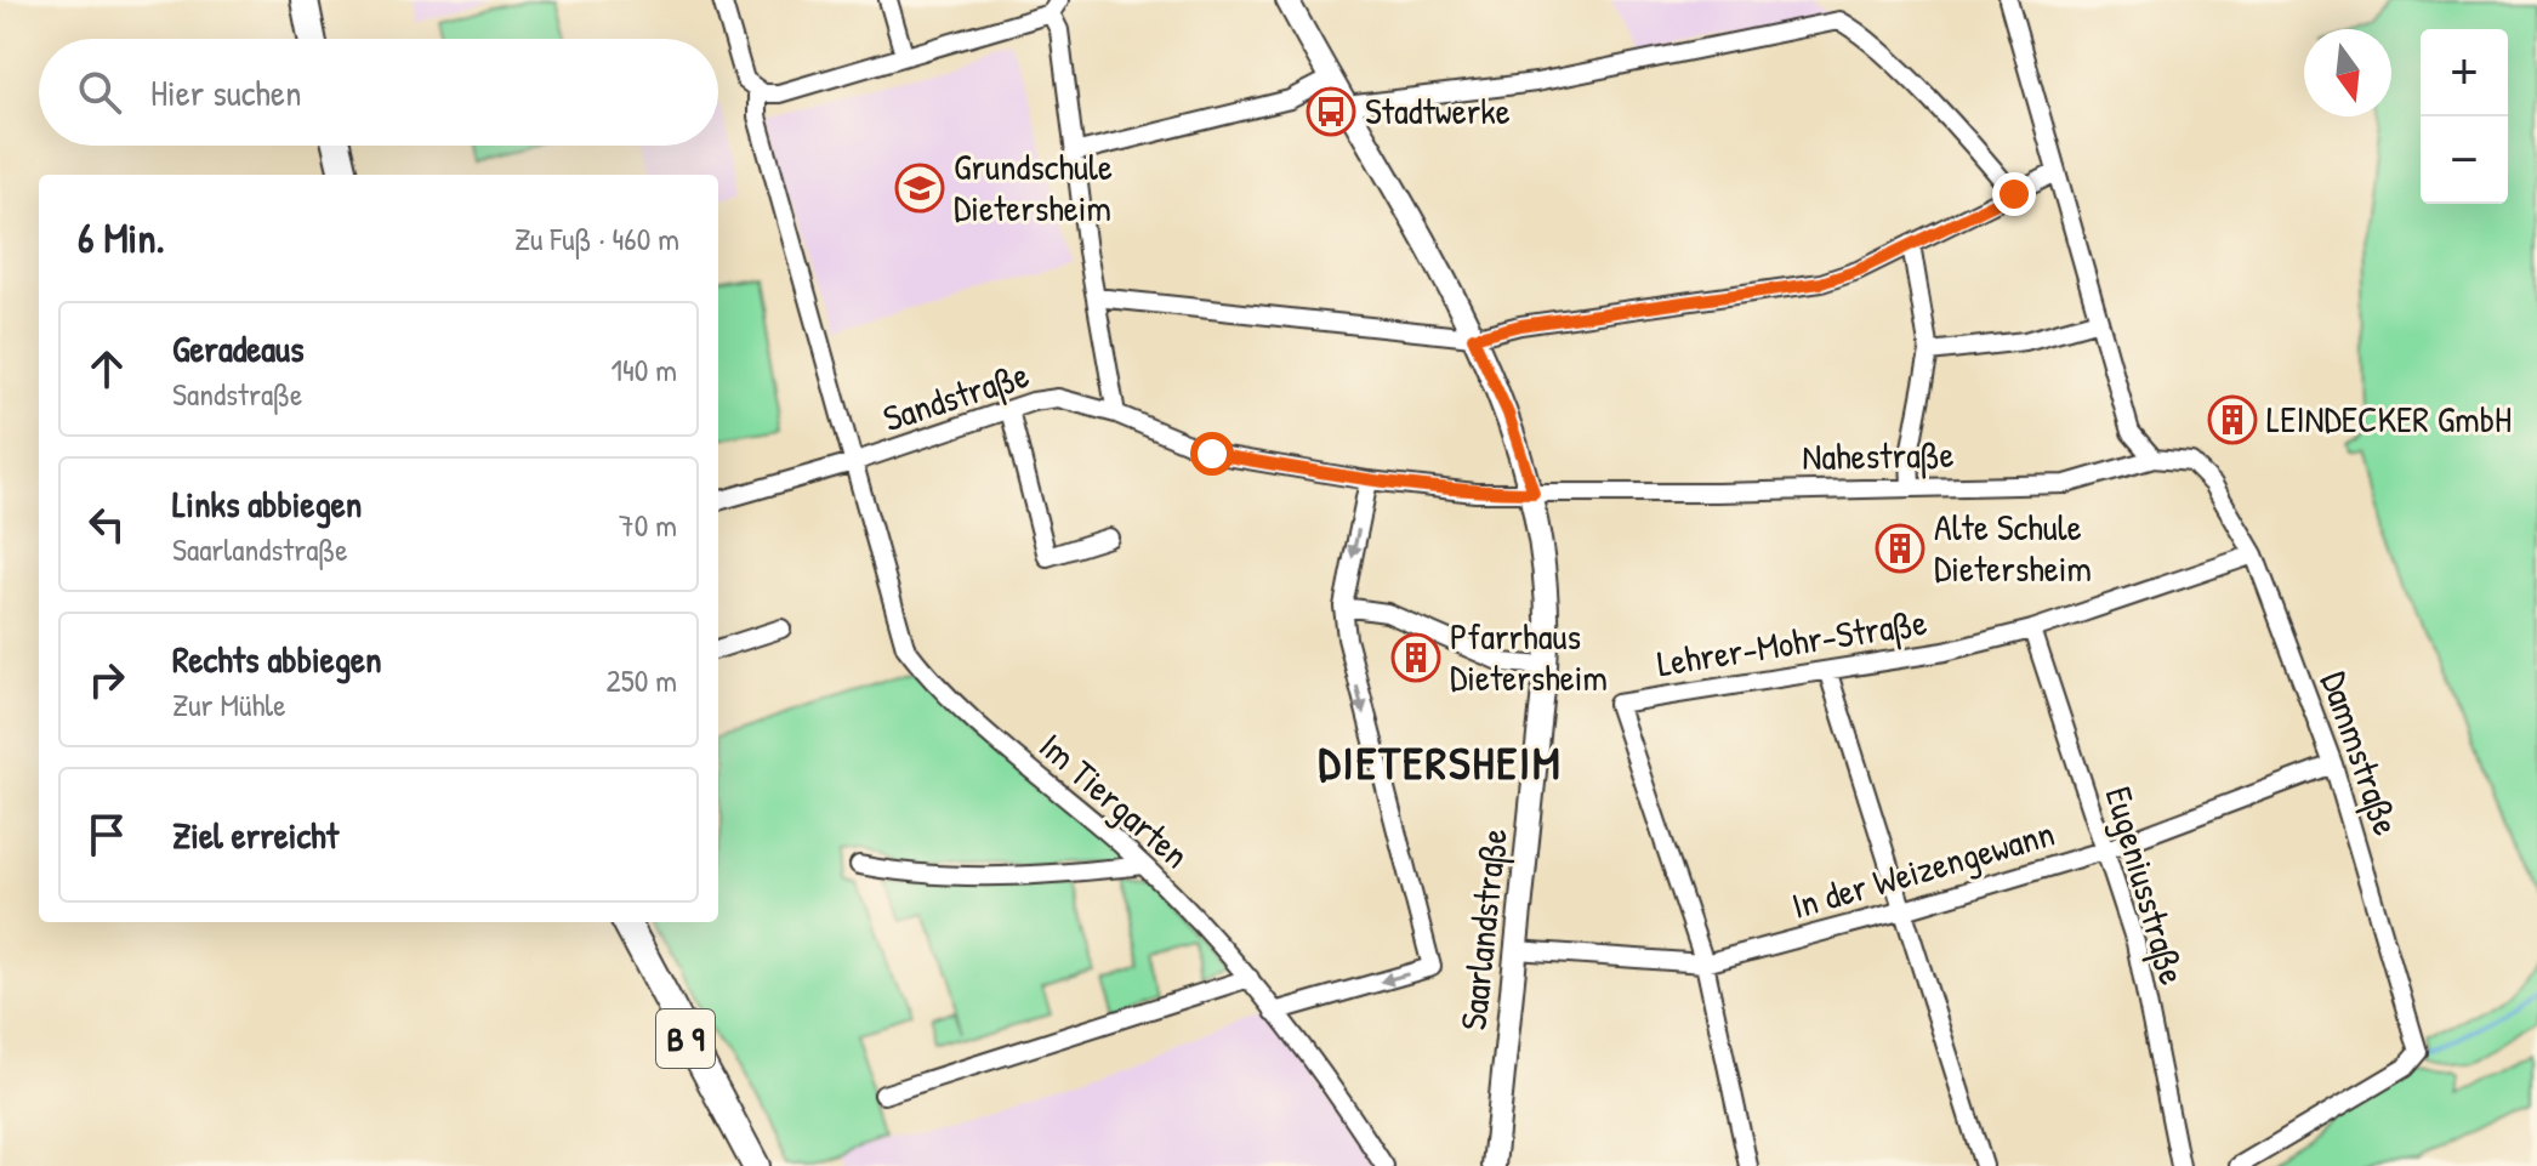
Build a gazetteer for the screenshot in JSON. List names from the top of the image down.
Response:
{
  "streets": {
    "highway": ["B 9"],
    "main road": ["Saarlandstraße"],
    "street": [
      "Sandstraße",
      "Nahestraße",
      "Lehrer-Mohr-Straße",
      "Dammstraße",
      "Im Tiergarten",
      "In der Weizengewann",
      "Eugeniusstraße"
    ]
  },
  "crossings": [
    ["Sandstraße", "Nahestraße"],
    ["Sandstraße", "Im Tiergarten"],
    ["Sandstraße", "Saarlandstraße"],
    ["Nahestraße", "Dammstraße"],
    ["Nahestraße", "Saarlandstraße"],
    ["Lehrer-Mohr-Straße", "Dammstraße"],
    ["Lehrer-Mohr-Straße", "In der Weizengewann"],
    ["Lehrer-Mohr-Straße", "Eugeniusstraße"],
    ["Dammstraße", "In der Weizengewann"],
    ["In der Weizengewann", "Eugeniusstraße"],
    ["In der Weizengewann", "Saarlandstraße"]
  ],
  "districts": ["DIETERSHEIM"],
  "places": {
    "bus stop": ["Stadtwerke"],
    "school or university": ["Grundschule Dietersheim"],
    "building": ["LEINDECKER GmbH", "Alte Schule Dietersheim", "Pfarrhaus Dietersheim"]
  },
  "north": "bottom",
  "page": {
    "map_buttons": ["+", "−"],
    "search": "Hier suchen",
    "heading": ["6 Min.", "Zu Fuß · 460 m"],
    "list": [
      ["Geradeaus", "Sandstraße", "140 m"],
      ["Links abbiegen", "Saarlandstraße", "70 m"],
      ["Rechts abbiegen", "Zur Mühle", "250 m"],
      "Ziel erreicht"
    ]
  }
}
